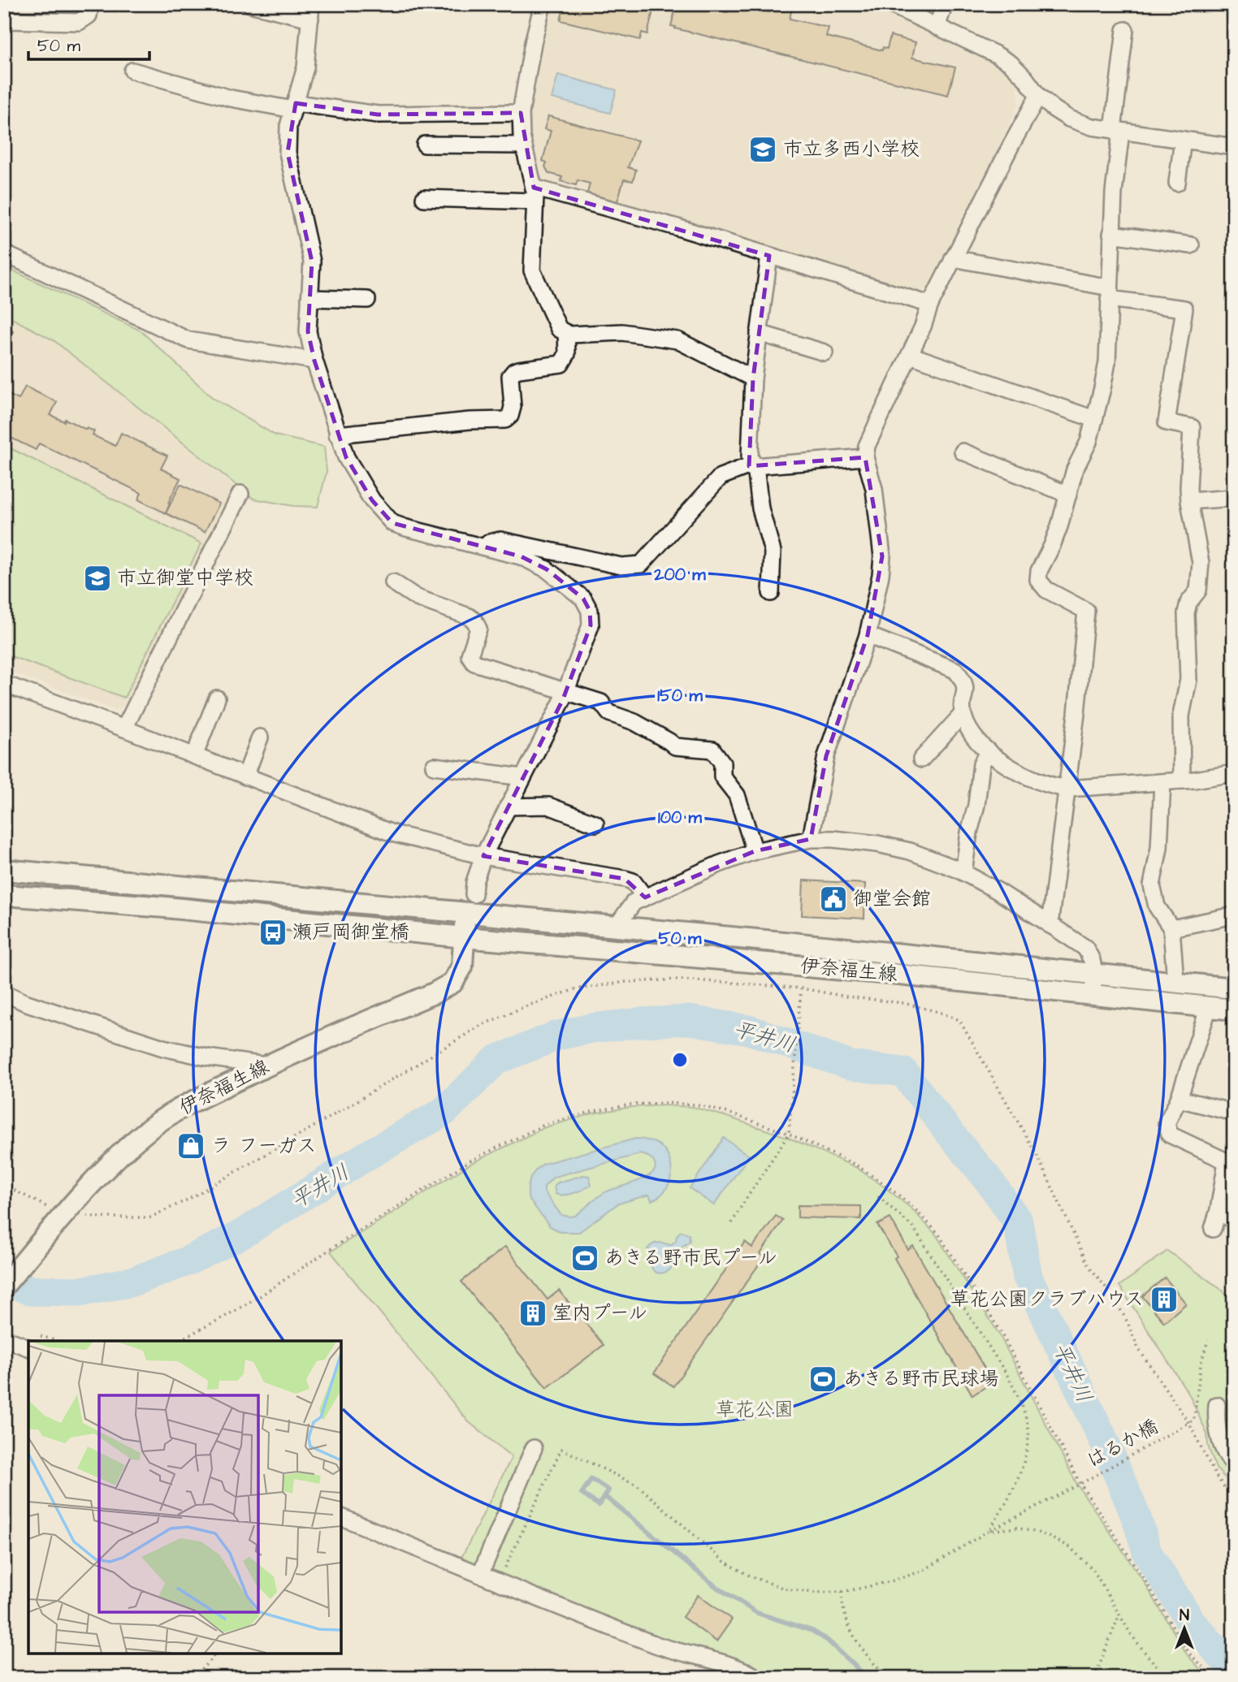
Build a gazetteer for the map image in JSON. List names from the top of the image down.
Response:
{
  "streets": {
    "main road": ["伊奈福生線"],
    "path": ["はるか橋"]
  },
  "water": ["平井川"],
  "parks": ["草花公園"],
  "places": {
    "school or university": ["市立多西小学校", "市立御堂中学校"],
    "public building": ["御堂会館"],
    "bus stop": ["瀬戸岡御堂橋"],
    "shop": ["ラ フーガス"],
    "sports": ["あきる野市民プール", "あきる野市民球場"],
    "building": ["草花公園クラブハウス", "室内プール"]
  },
  "scale_bar": "50 m",
  "north": "top",
  "rings": [
    "200 m",
    "150 m",
    "100 m",
    "50 m"
  ]
}
